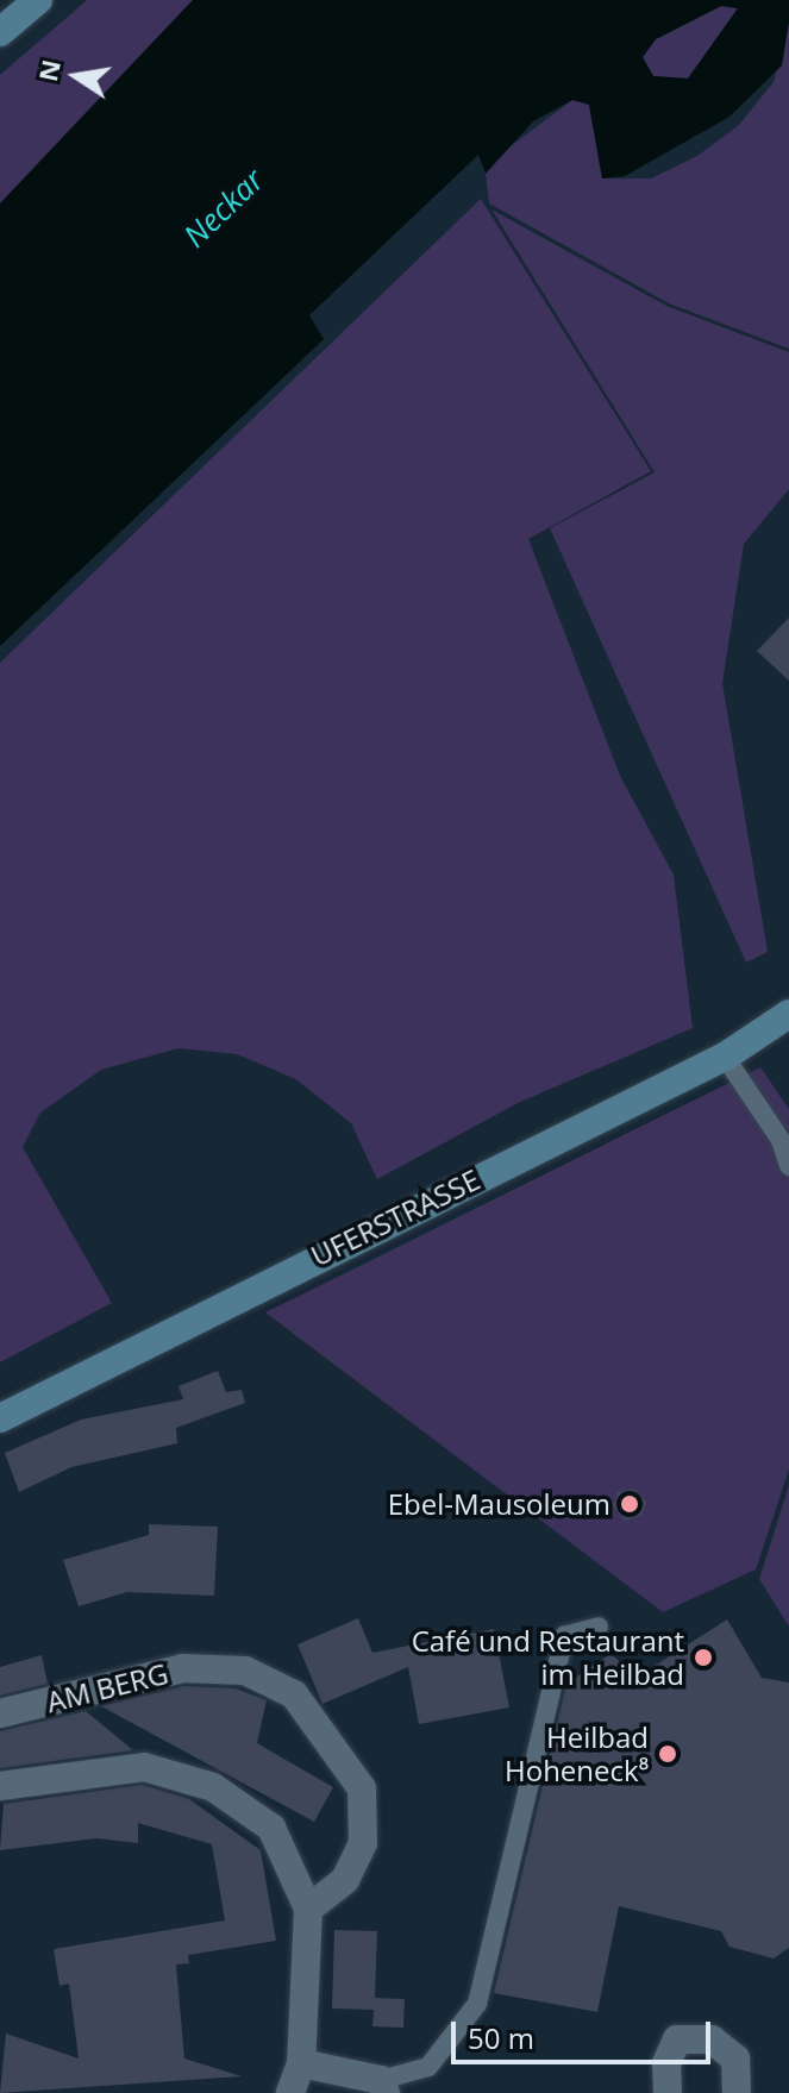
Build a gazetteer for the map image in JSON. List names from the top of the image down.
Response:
{
  "streets": {
    "street": ["UFERSTRASSE", "AM BERG"]
  },
  "water": ["Neckar"],
  "places": ["Ebel-Mausoleum", "Café und Restaurant im Heilbad", "Heilbad Hoheneck⁸"],
  "scale_bar": "50 m",
  "north": "left"
}
